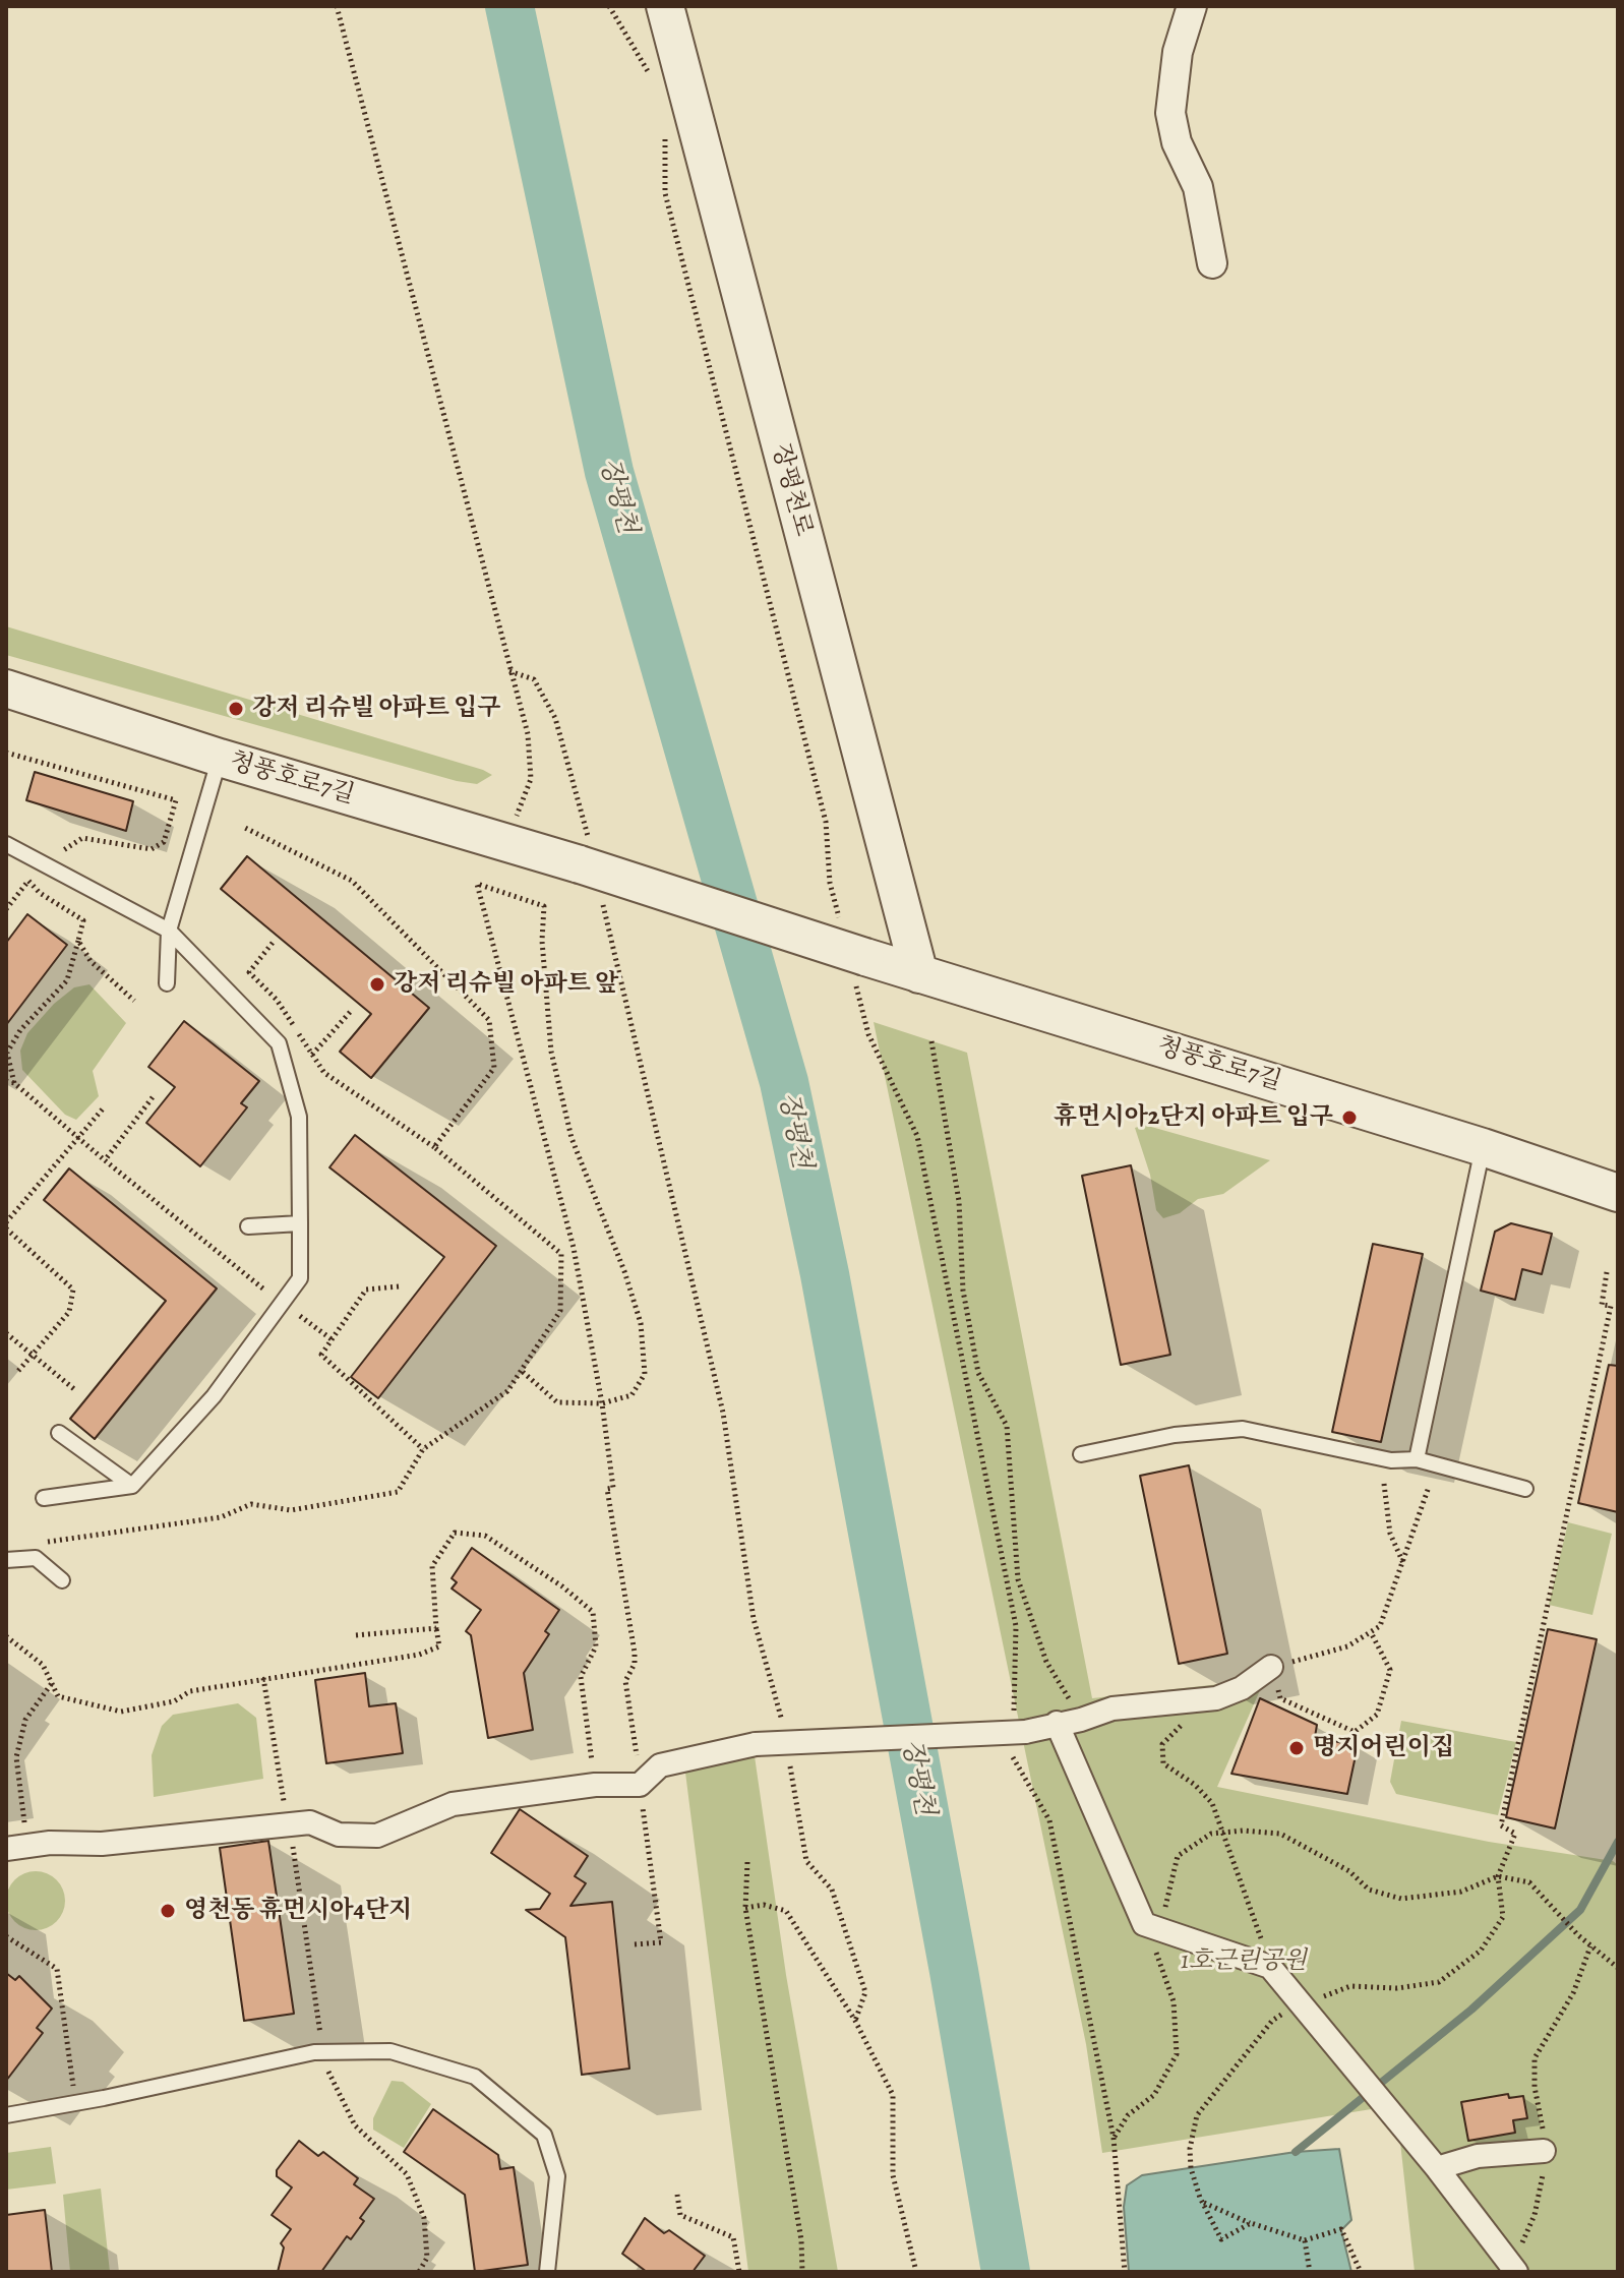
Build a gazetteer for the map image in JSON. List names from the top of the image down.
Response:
{
  "streets": {
    "street": ["장평천로", "청풍호로7길"]
  },
  "crossings": [
    ["장평천로", "청풍호로7길"]
  ],
  "water": ["장평천"],
  "parks": ["1호근린공원"],
  "places": [
    "강저 리슈빌 아파트 입구",
    "강저 리슈빌 아파트 앞",
    "휴먼시아2단지 아파트 입구",
    "명지어린이집",
    "영천동 휴먼시아4단지"
  ]
}
